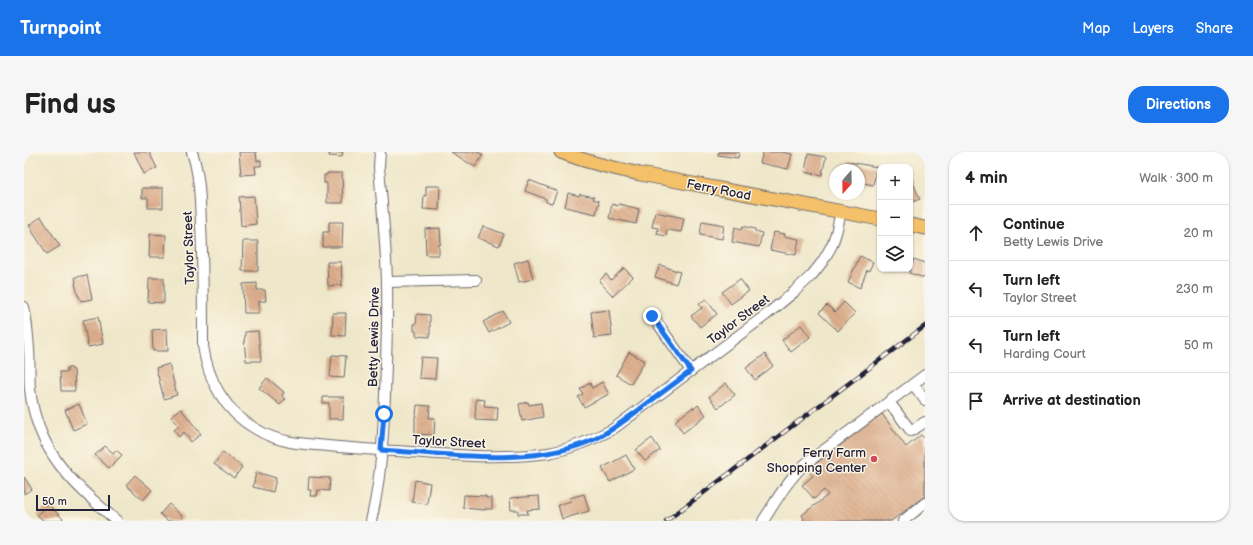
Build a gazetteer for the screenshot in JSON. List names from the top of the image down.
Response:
{
  "streets": {
    "main road": ["Ferry Road"],
    "street": ["Taylor Street", "Betty Lewis Drive"]
  },
  "crossings": [
    ["Ferry Road", "Taylor Street"],
    ["Taylor Street", "Betty Lewis Drive"]
  ],
  "places": ["Ferry Farm Shopping Center"],
  "scale_bar": "50 m",
  "north": "bottom",
  "page": {
    "header": "Turnpoint",
    "nav": ["Map", "Layers", "Share"],
    "buttons": "Directions",
    "title": "Find us",
    "heading": ["4 min", "Walk · 300 m"],
    "map_buttons": ["+", "−"],
    "list": [
      ["Continue", "Betty Lewis Drive", "20 m"],
      ["Turn left", "Taylor Street", "230 m"],
      ["Turn left", "Harding Court", "50 m"],
      "Arrive at destination"
    ],
    "scale": "50 m"
  }
}
